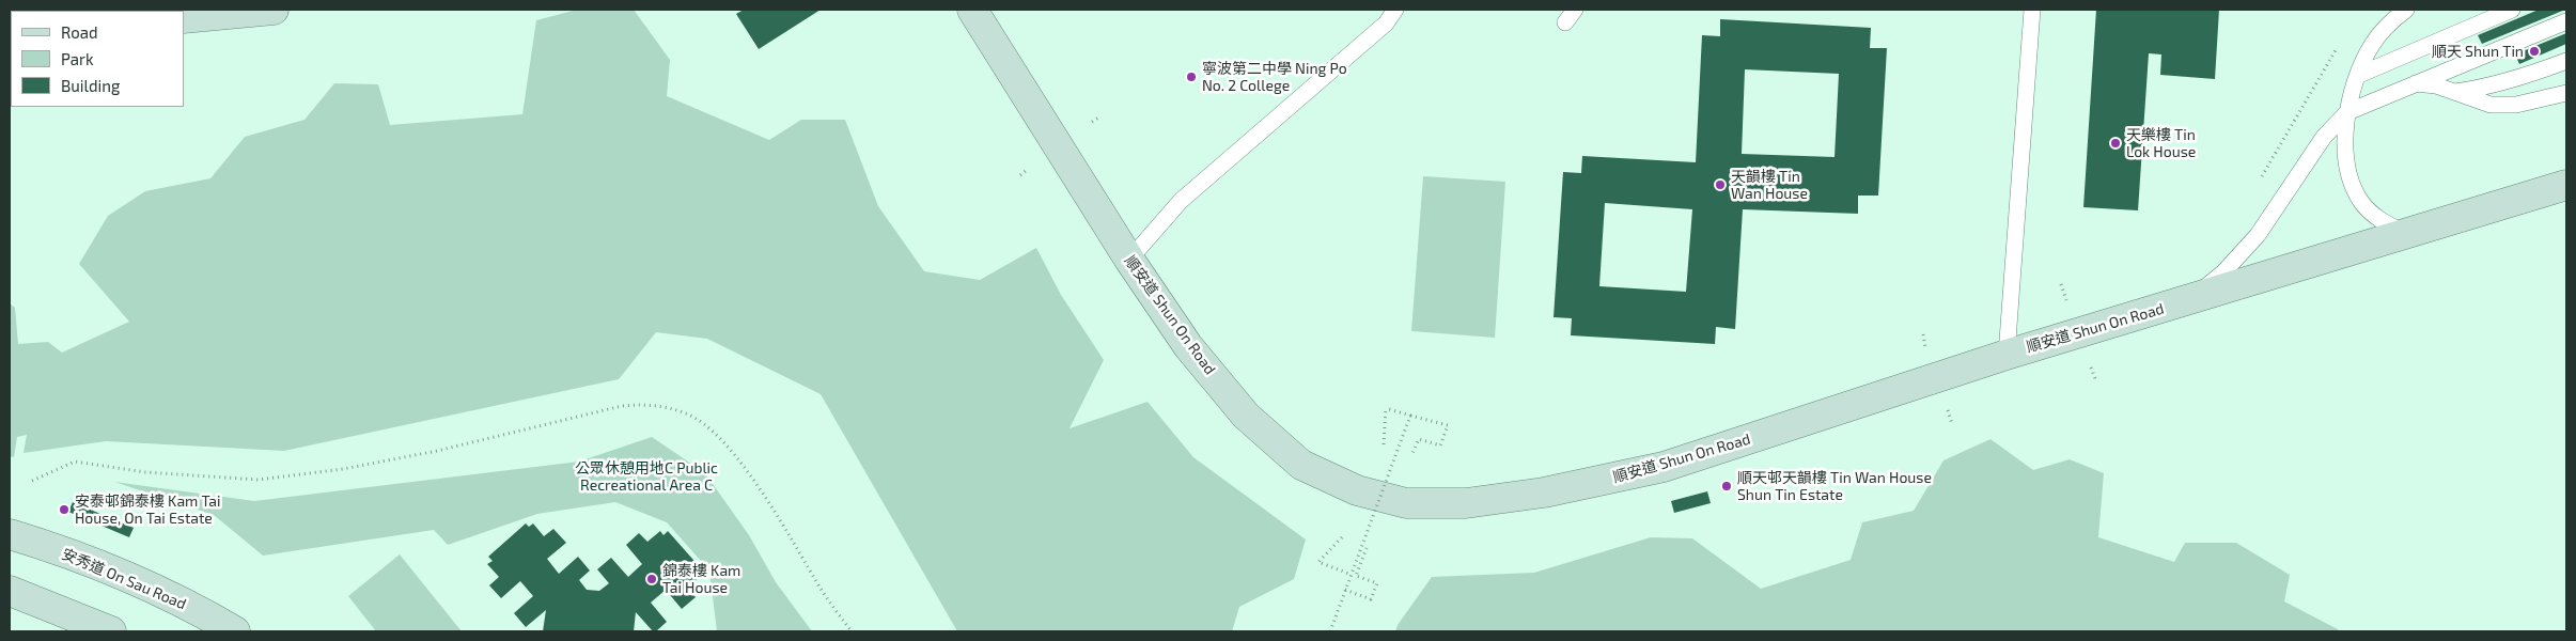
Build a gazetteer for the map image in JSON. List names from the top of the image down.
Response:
{
  "streets": {
    "street": ["順安道 Shun On Road", "安秀道 On Sau Road"]
  },
  "parks": ["公眾休憩用地C Public Recreational Area C"],
  "places": [
    "順天 Shun Tin",
    "寧波第二中學 Ning Po No. 2 College",
    "天樂樓 Tin Lok House",
    "天韻樓 Tin Wan House",
    "順天邨天韻樓 Tin Wan House Shun Tin Estate",
    "安泰邨錦泰樓 Kam Tai House, On Tai Estate",
    "錦泰樓 Kam Tai House"
  ],
  "legend": ["Road", "Park", "Building"]
}
